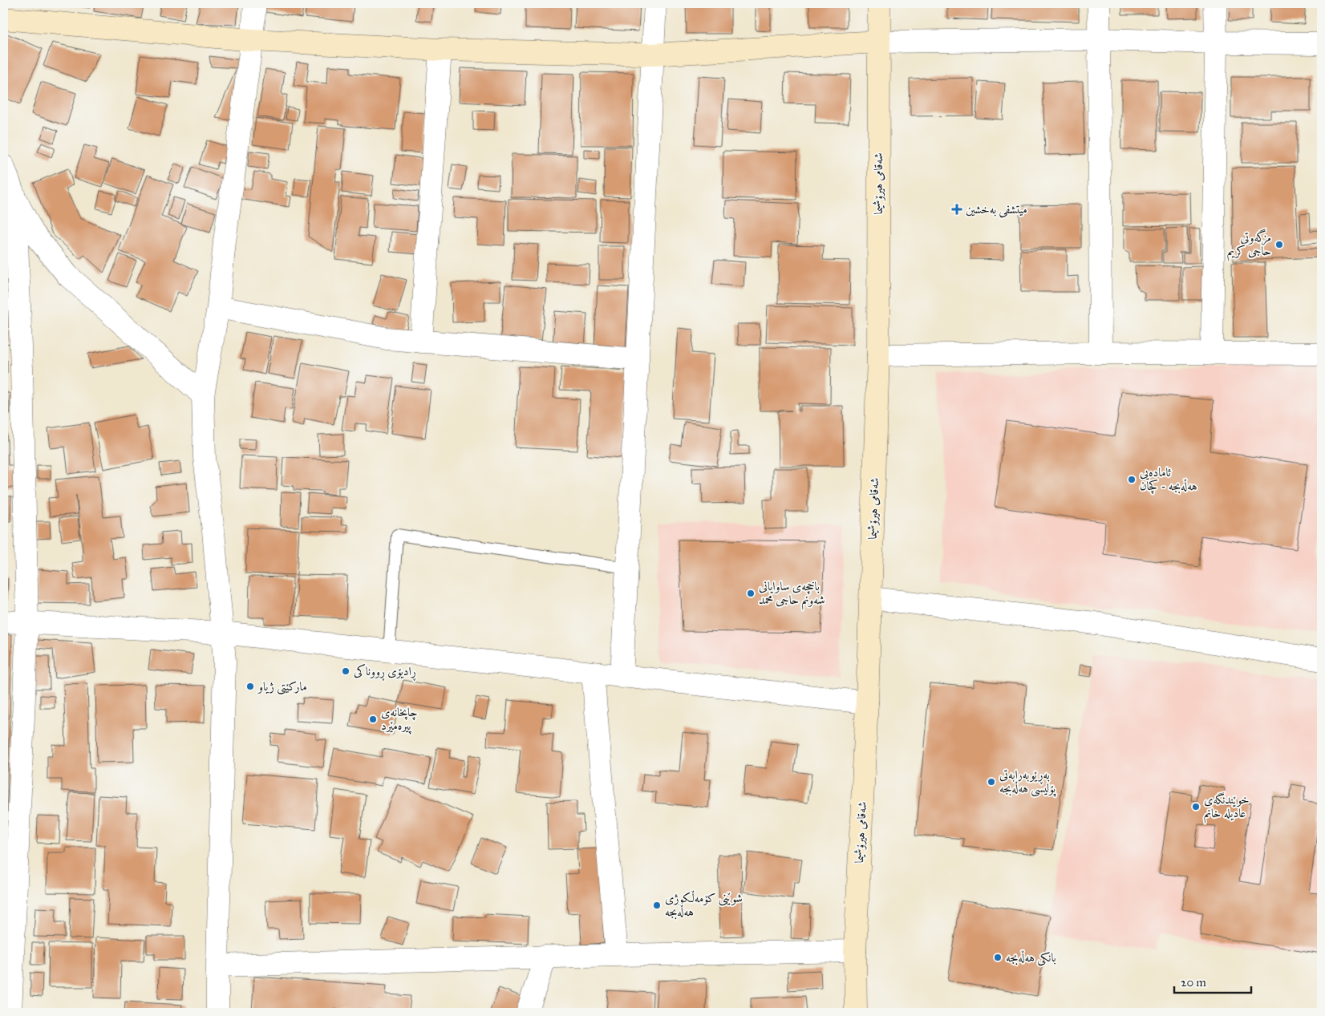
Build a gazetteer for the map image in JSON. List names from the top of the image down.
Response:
{
  "streets": {
    "main road": ["شەقامی هیرۆشیما"]
  },
  "places": {
    "health": ["میتشفی بەخشین"],
    "other": [
      "مزگە‌وتی حاجی كریم",
      "ئامادەیی هەڵەبجە - کچان",
      "باخچە‌ی ساوایانی شە‌ونم حاجی محمد",
      "ڕادیۆی ڕووناکی",
      "مارکێتی ژیاو",
      "چاپخانەی پیرەمێرد",
      "بەڕێوبەرایەتی پۆلیسی هەڵەبجە",
      "خوێندنگەی عادیلە خانم",
      "شوێنی کۆمەڵکوژی هەڵەبجە",
      "بانکی هەڵەبجە"
    ]
  },
  "scale_bar": "20 m"
}
